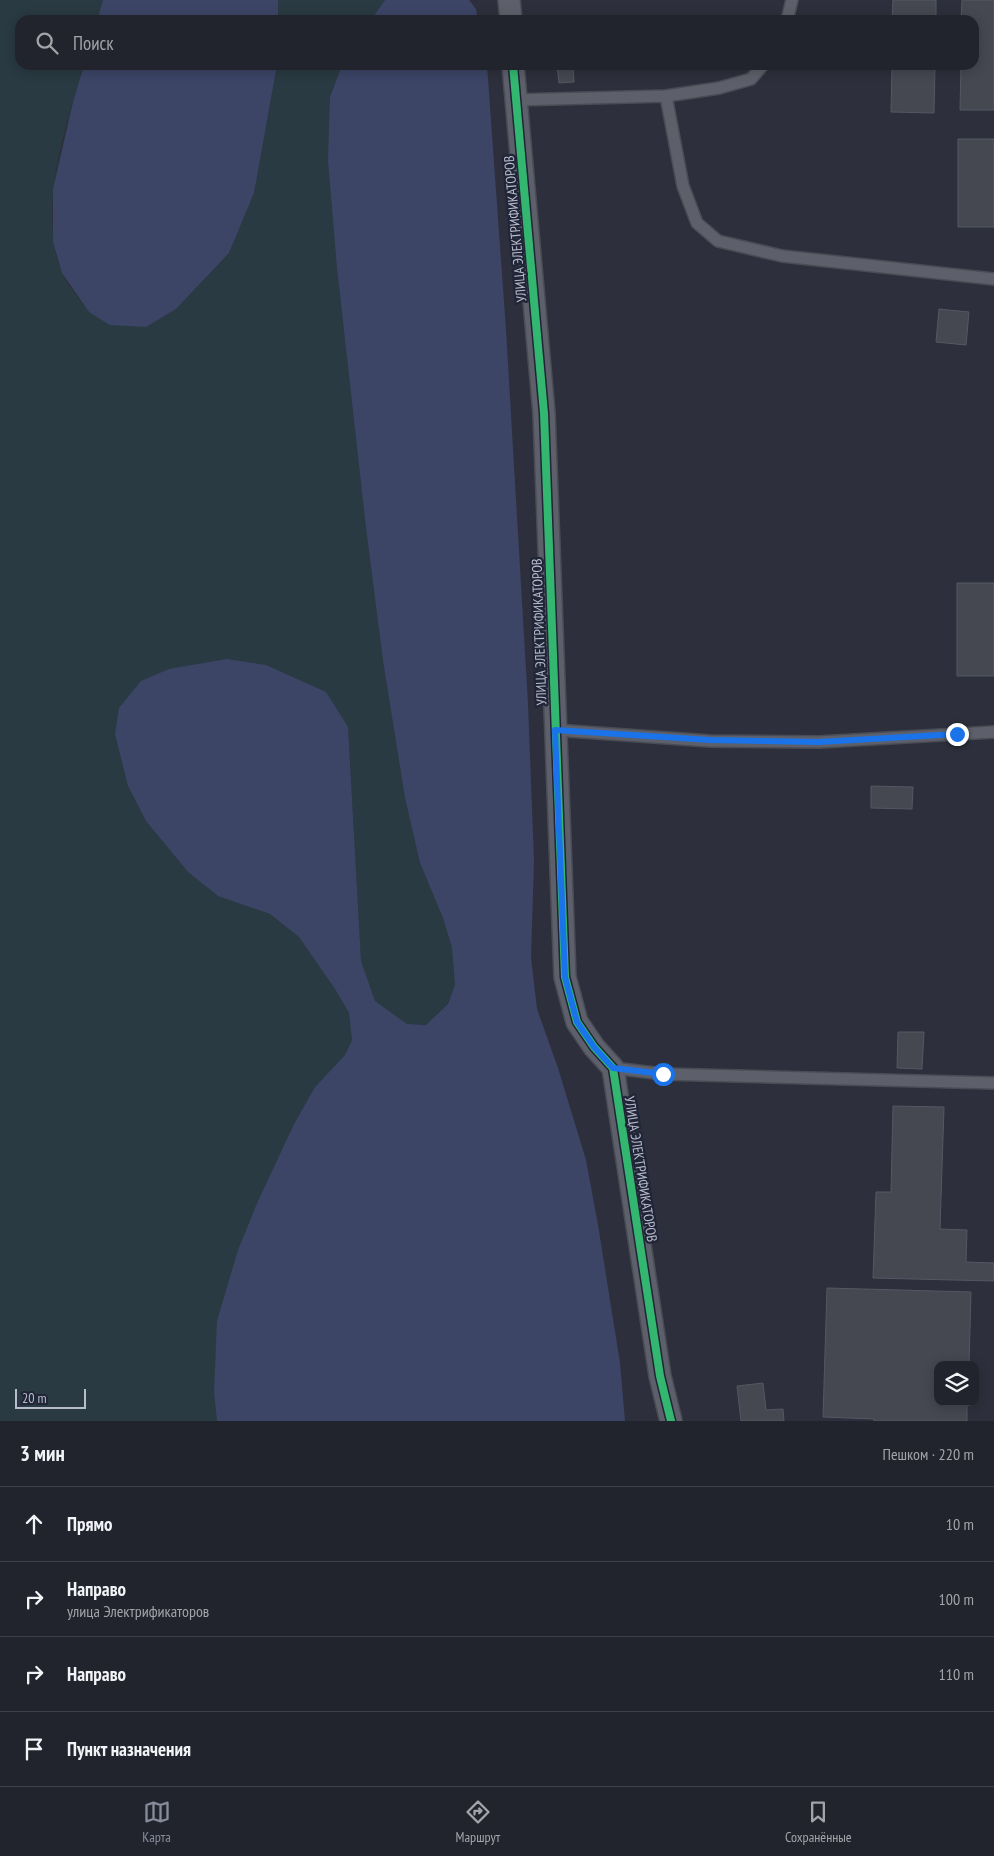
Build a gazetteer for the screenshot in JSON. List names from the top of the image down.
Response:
{
  "streets": {
    "street": ["УЛИЦА ЭЛЕКТРИФИКАТОРОВ"]
  },
  "scale_bar": "20 m",
  "page": {
    "search": "Поиск",
    "scale": "20 m",
    "heading": ["3 мин", "Пешком · 220 m"],
    "list": [
      ["Прямо", "10 m"],
      ["Направо", "улица Электрификаторов", "100 m"],
      ["Направо", "110 m"],
      "Пункт назначения"
    ],
    "nav": ["Карта", "Маршрут", "Сохранённые"]
  }
}
